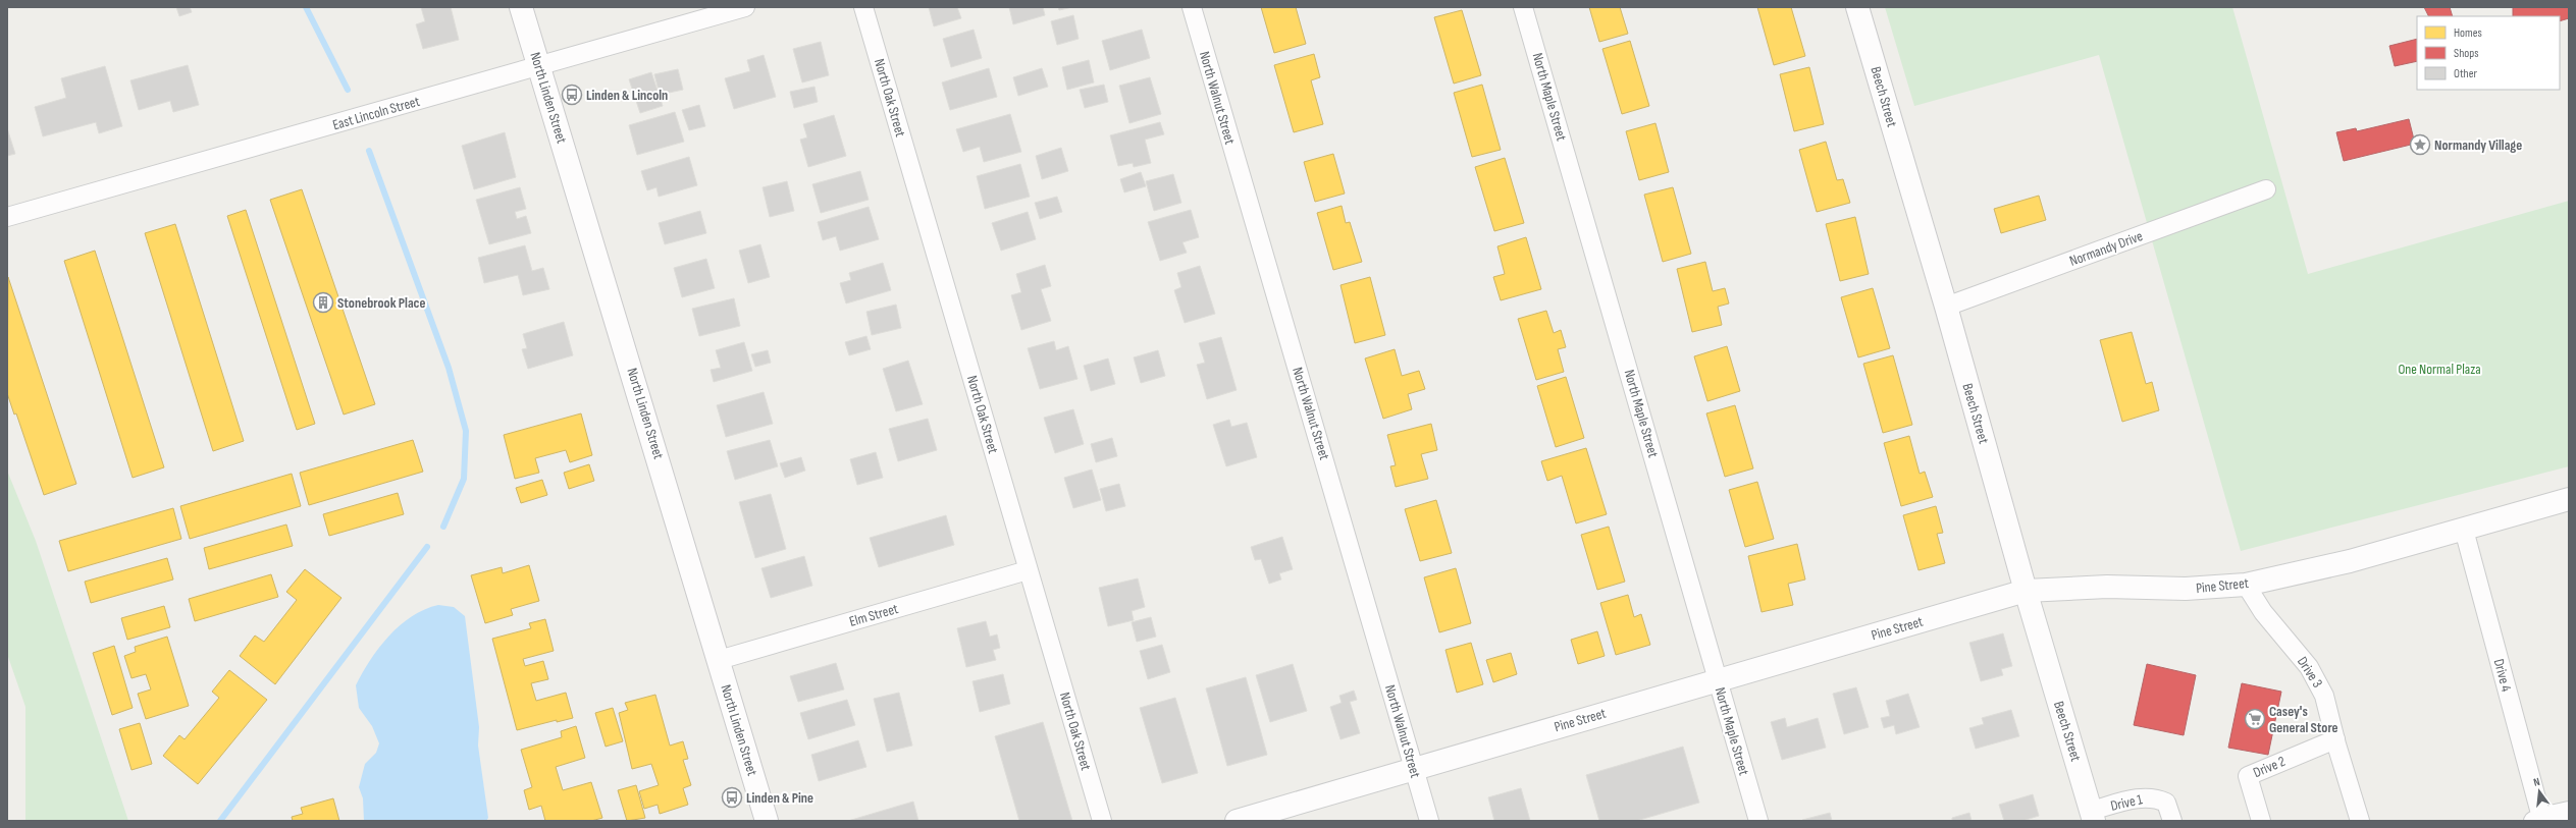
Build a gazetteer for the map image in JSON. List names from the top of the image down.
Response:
{
  "streets": {
    "street": [
      "North Maple Street",
      "Beech Street",
      "North Linden Street",
      "North Oak Street",
      "North Walnut Street",
      "East Lincoln Street",
      "Normandy Drive",
      "Pine Street",
      "Elm Street",
      "Drive 3",
      "Drive 4",
      "Drive 2",
      "Drive 1"
    ]
  },
  "crossings": [
    ["North Maple Street", "Pine Street"],
    ["Beech Street", "Normandy Drive"],
    ["Beech Street", "Pine Street"],
    ["Beech Street", "Drive 1"],
    ["North Linden Street", "East Lincoln Street"],
    ["North Linden Street", "Elm Street"],
    ["North Oak Street", "Elm Street"],
    ["North Walnut Street", "Pine Street"],
    ["Pine Street", "Drive 3"],
    ["Pine Street", "Drive 4"],
    ["Drive 3", "Drive 2"]
  ],
  "parks": ["One Normal Plaza"],
  "places": {
    "bus stop": ["Linden & Lincoln", "Linden & Pine"],
    "place": ["Normandy Village"],
    "building": ["Stonebrook Place"],
    "supermarket": ["Casey's General Store"]
  },
  "legend": ["Homes", "Shops", "Other"],
  "north": "top"
}
